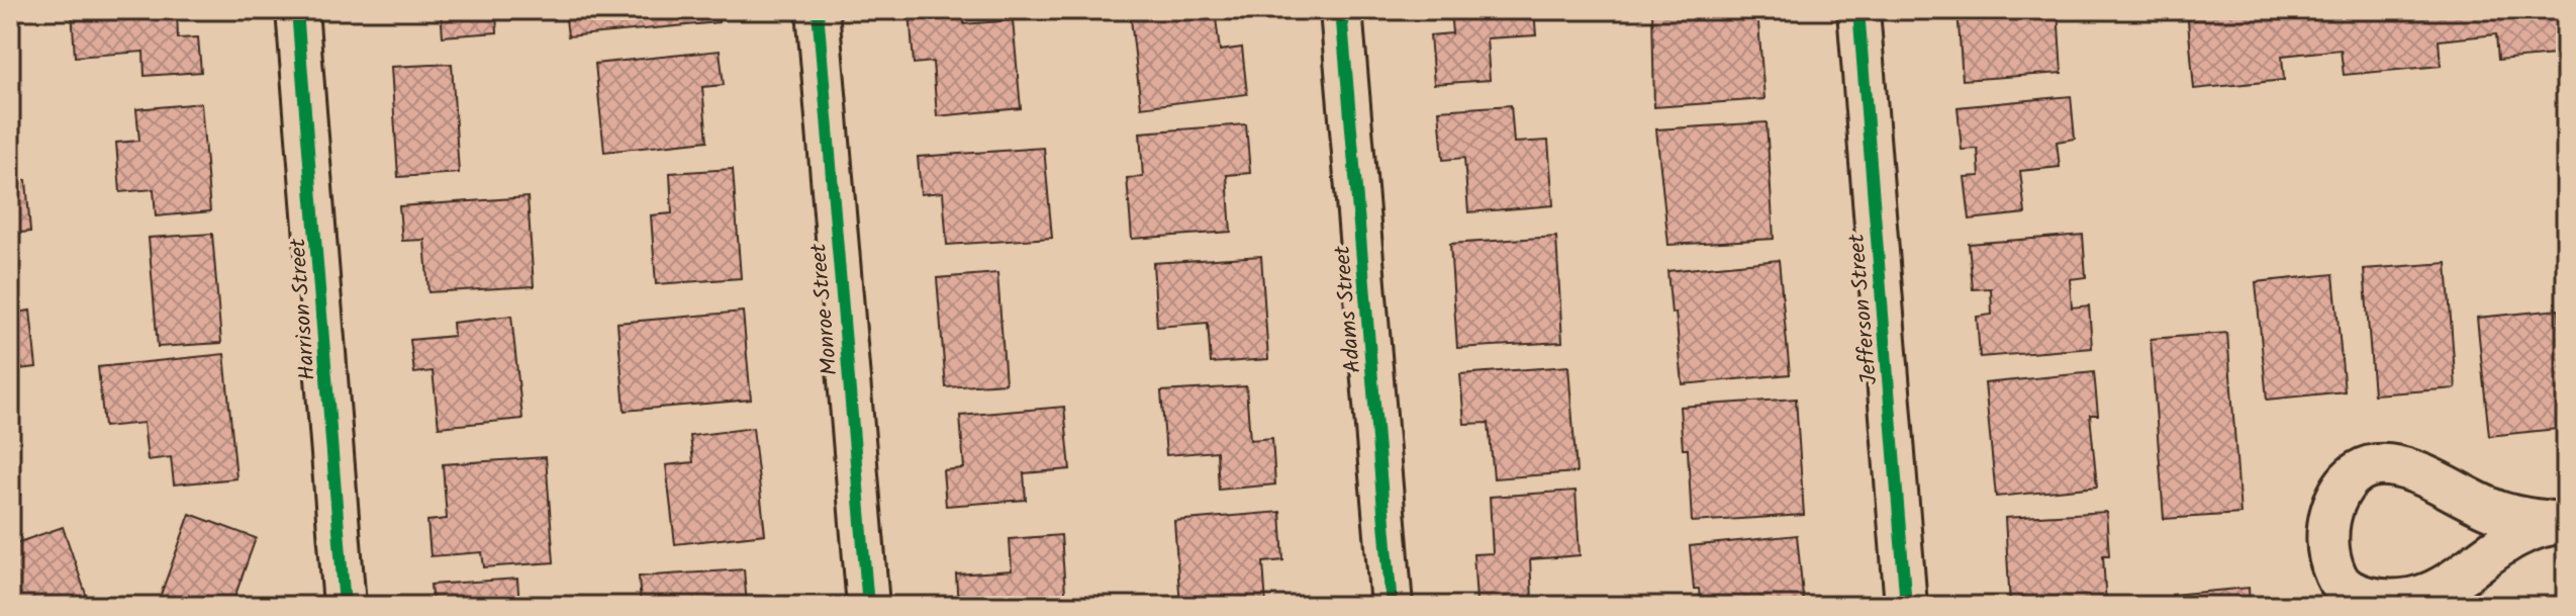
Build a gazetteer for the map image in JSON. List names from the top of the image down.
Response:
{
  "streets": {
    "street": [
      "Harrison Street",
      "Monroe Street",
      "Adams Street",
      "Jefferson Street"
    ]
  }
}
